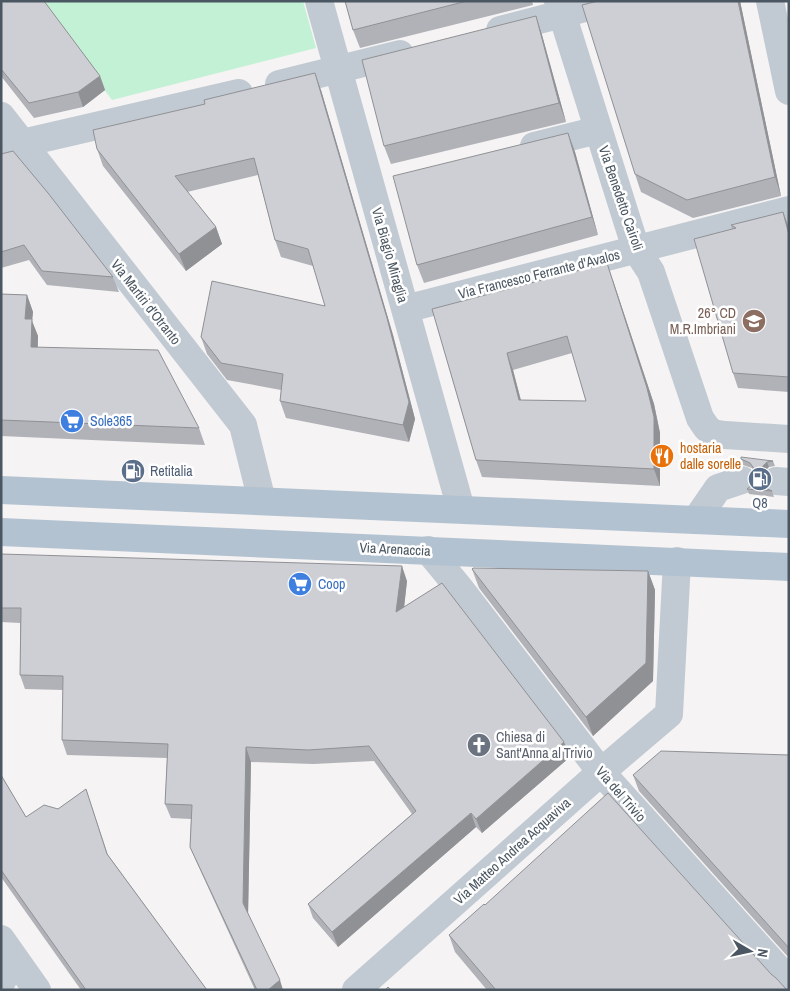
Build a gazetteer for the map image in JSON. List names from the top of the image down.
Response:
{
  "streets": {
    "main road": ["Via Arenaccia"],
    "street": [
      "Via Benedetto Cairoli",
      "Via Biagio Miraglia",
      "Via Francesco Ferrante d'Avalos",
      "Via Martiri d'Otranto",
      "Via del Trivio",
      "Via Matteo Andrea Acquaviva"
    ]
  },
  "crossings": [
    ["Via Benedetto Cairoli", "Via Francesco Ferrante d'Avalos"],
    ["Via Biagio Miraglia", "Via Francesco Ferrante d'Avalos"],
    ["Via Arenaccia", "Via del Trivio"],
    ["Via Arenaccia", "Via Matteo Andrea Acquaviva"],
    ["Via del Trivio", "Via Matteo Andrea Acquaviva"]
  ],
  "places": {
    "school or university": ["26° CD M.R.Imbriani"],
    "supermarket": ["Sole365", "Coop"],
    "restaurant": ["hostaria dalle sorelle"],
    "fuel station": ["Retitalia", "Q8"],
    "church": ["Chiesa di Sant'Anna al Trivio"]
  },
  "north": "right"
}
